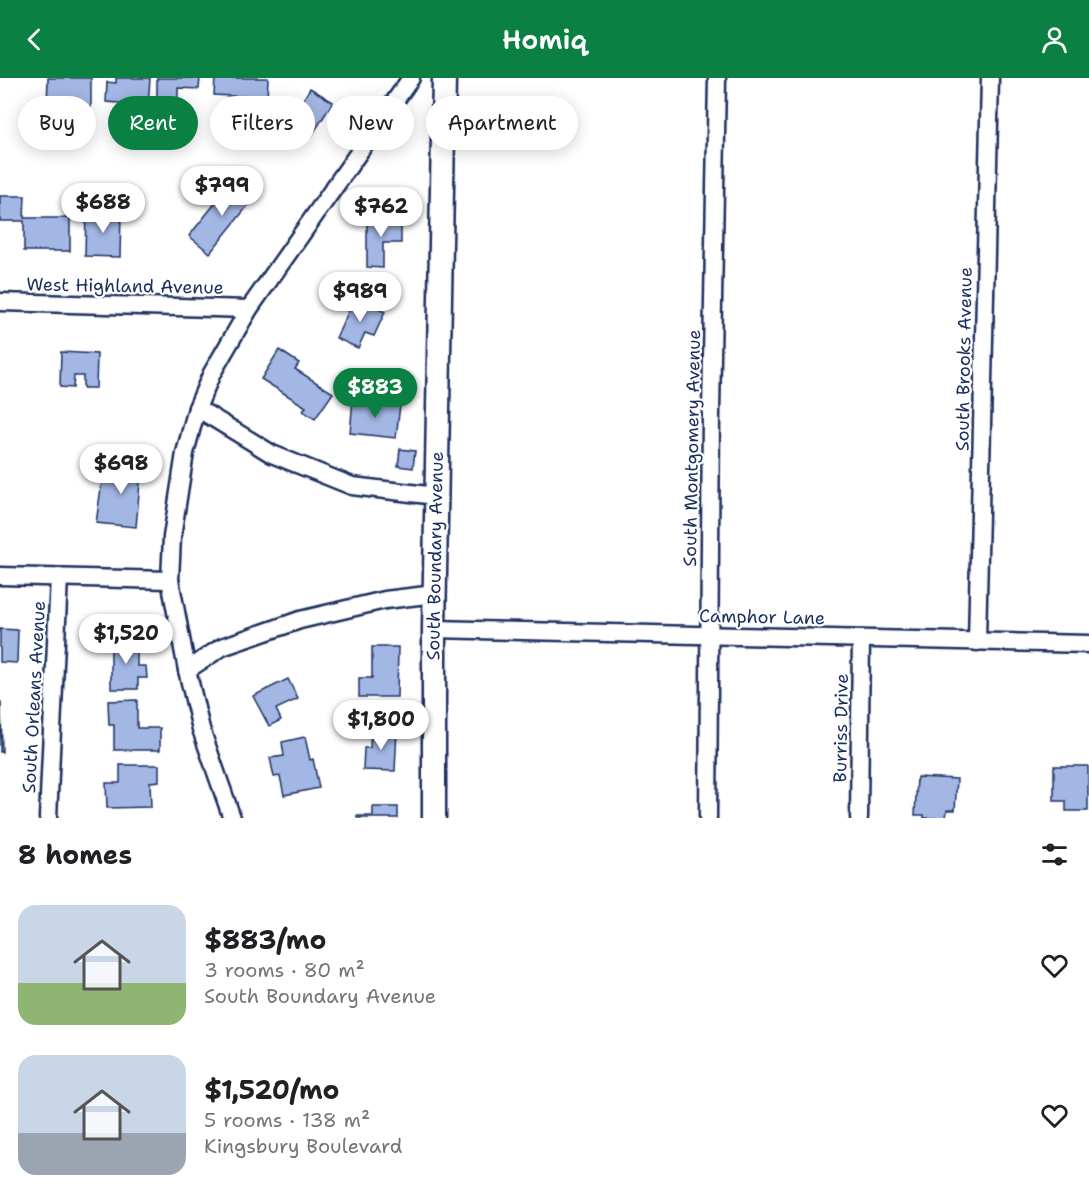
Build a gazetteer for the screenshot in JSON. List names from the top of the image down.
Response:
{
  "streets": {
    "street": [
      "West Highland Avenue",
      "South Brooks Avenue",
      "South Montgomery Avenue",
      "South Boundary Avenue",
      "Camphor Lane",
      "South Orleans Avenue",
      "Burriss Drive"
    ]
  },
  "crossings": [
    ["South Brooks Avenue", "Camphor Lane"],
    ["South Montgomery Avenue", "Camphor Lane"],
    ["South Boundary Avenue", "Camphor Lane"],
    ["Camphor Lane", "Burriss Drive"]
  ],
  "page": {
    "header": "Homiq",
    "chip": [
      "Buy",
      "Rent",
      "Filters",
      "New",
      "Apartment"
    ],
    "price": [
      "$799",
      "$688",
      "$762",
      "$989",
      "$883",
      "$698",
      "$1,520",
      "$1,800"
    ],
    "heading": "8 homes",
    "list": [
      {
        "name": "$883/mo",
        "note": "3 rooms · 80 m² · South Boundary Avenue"
      },
      {
        "name": "$1,520/mo",
        "note": "5 rooms · 138 m² · Kingsbury Boulevard"
      }
    ]
  }
}
